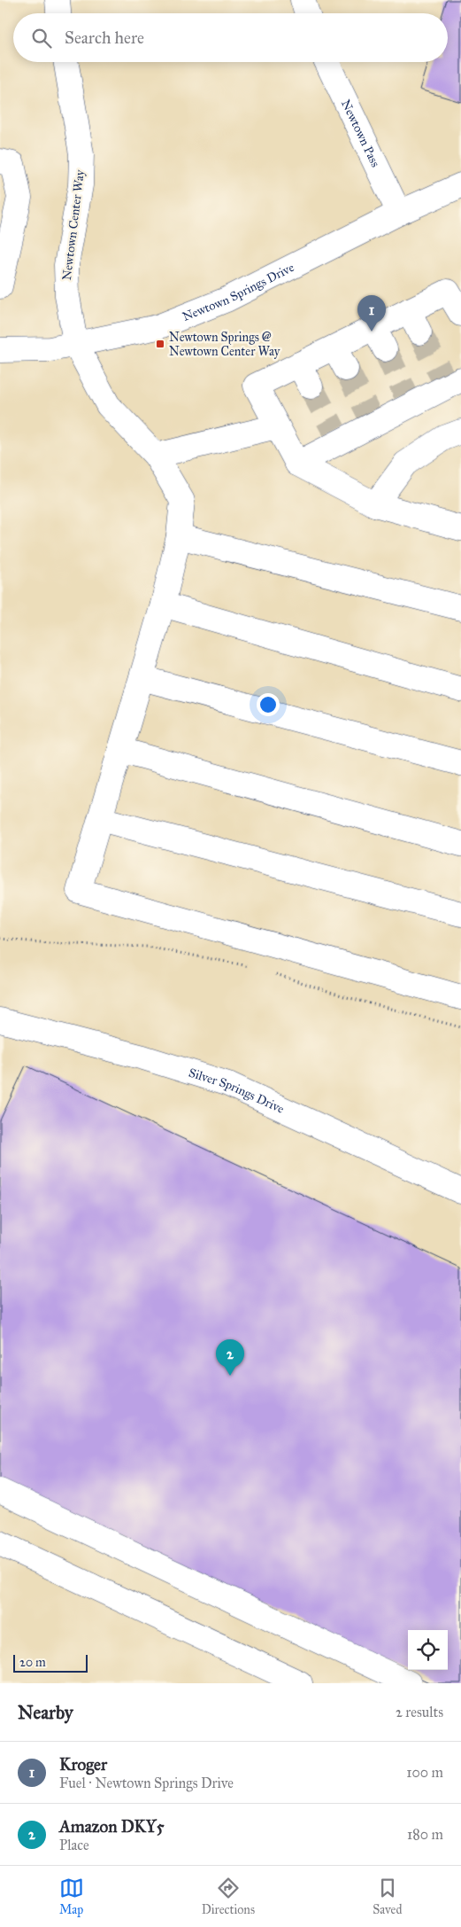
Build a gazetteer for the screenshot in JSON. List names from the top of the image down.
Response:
{
  "streets": {
    "street": [
      "Newtown Pass",
      "Newtown Center Way",
      "Newtown Springs Drive",
      "Silver Springs Drive"
    ]
  },
  "crossings": [
    ["Newtown Pass", "Newtown Springs Drive"],
    ["Newtown Center Way", "Newtown Springs Drive"]
  ],
  "places": {
    "transit": ["Newtown Springs @ Newtown Center Way"]
  },
  "scale_bar": "20 m",
  "page": {
    "search": "Search here",
    "pins": ["1", "2"],
    "scale": "20 m",
    "heading": ["Nearby", "2 results"],
    "list": [
      {
        "mark": "1",
        "name": "Kroger",
        "note": "Fuel · Newtown Springs Drive",
        "value": "100 m"
      },
      {
        "mark": "2",
        "name": "Amazon DKY5",
        "note": "Place",
        "value": "180 m"
      }
    ],
    "nav": ["Map", "Directions", "Saved"]
  }
}
